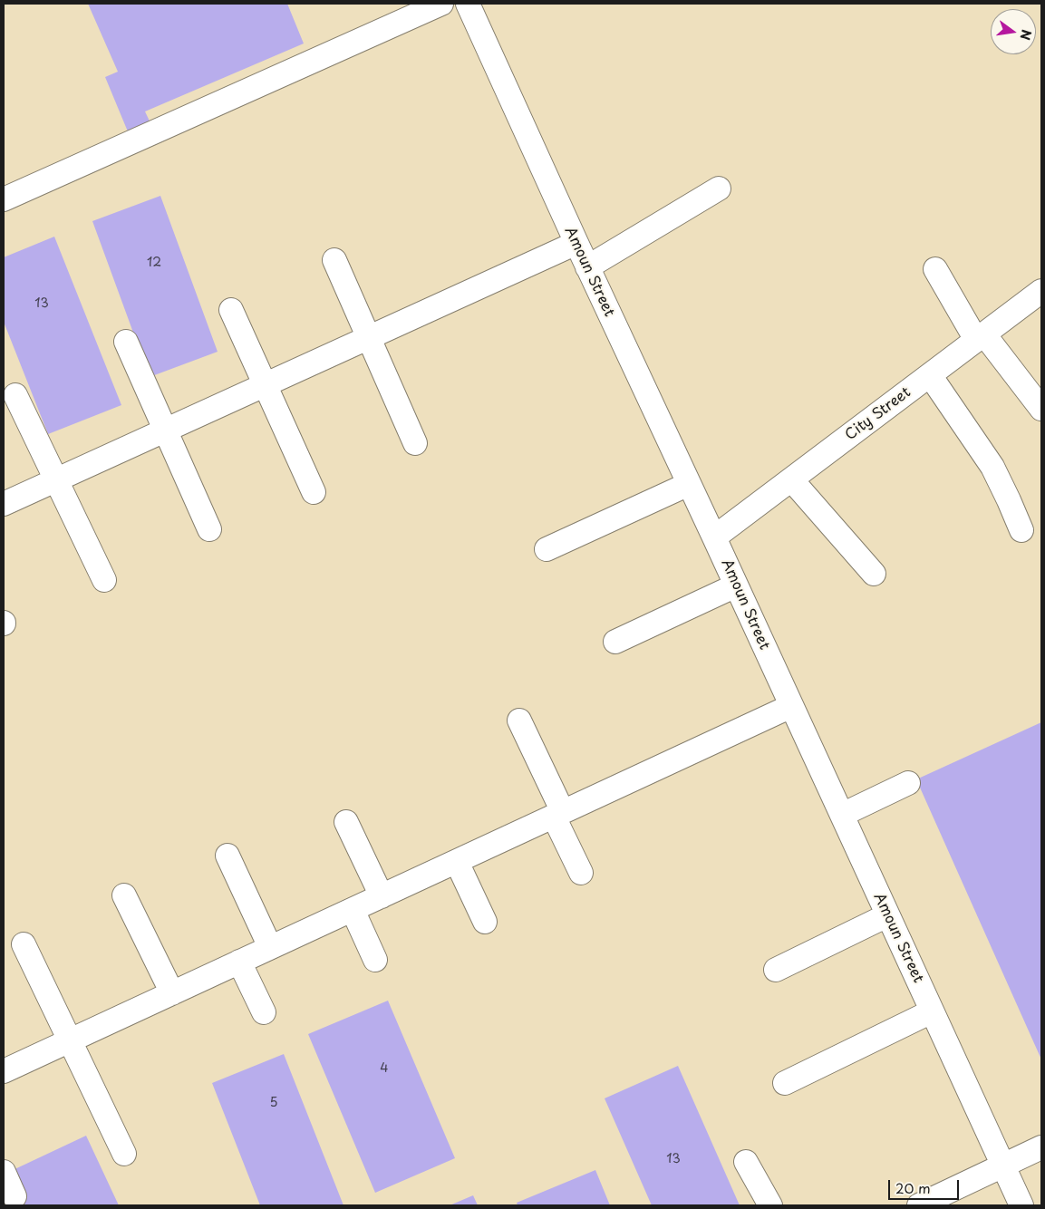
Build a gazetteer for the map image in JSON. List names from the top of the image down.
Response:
{
  "streets": {
    "lane": ["Amoun Street", "City Street"]
  },
  "crossings": [
    ["Amoun Street", "City Street"]
  ],
  "house_numbers": [
    "12",
    "13",
    "4",
    "5",
    "13"
  ],
  "scale_bar": "20 m",
  "north": "right"
}
